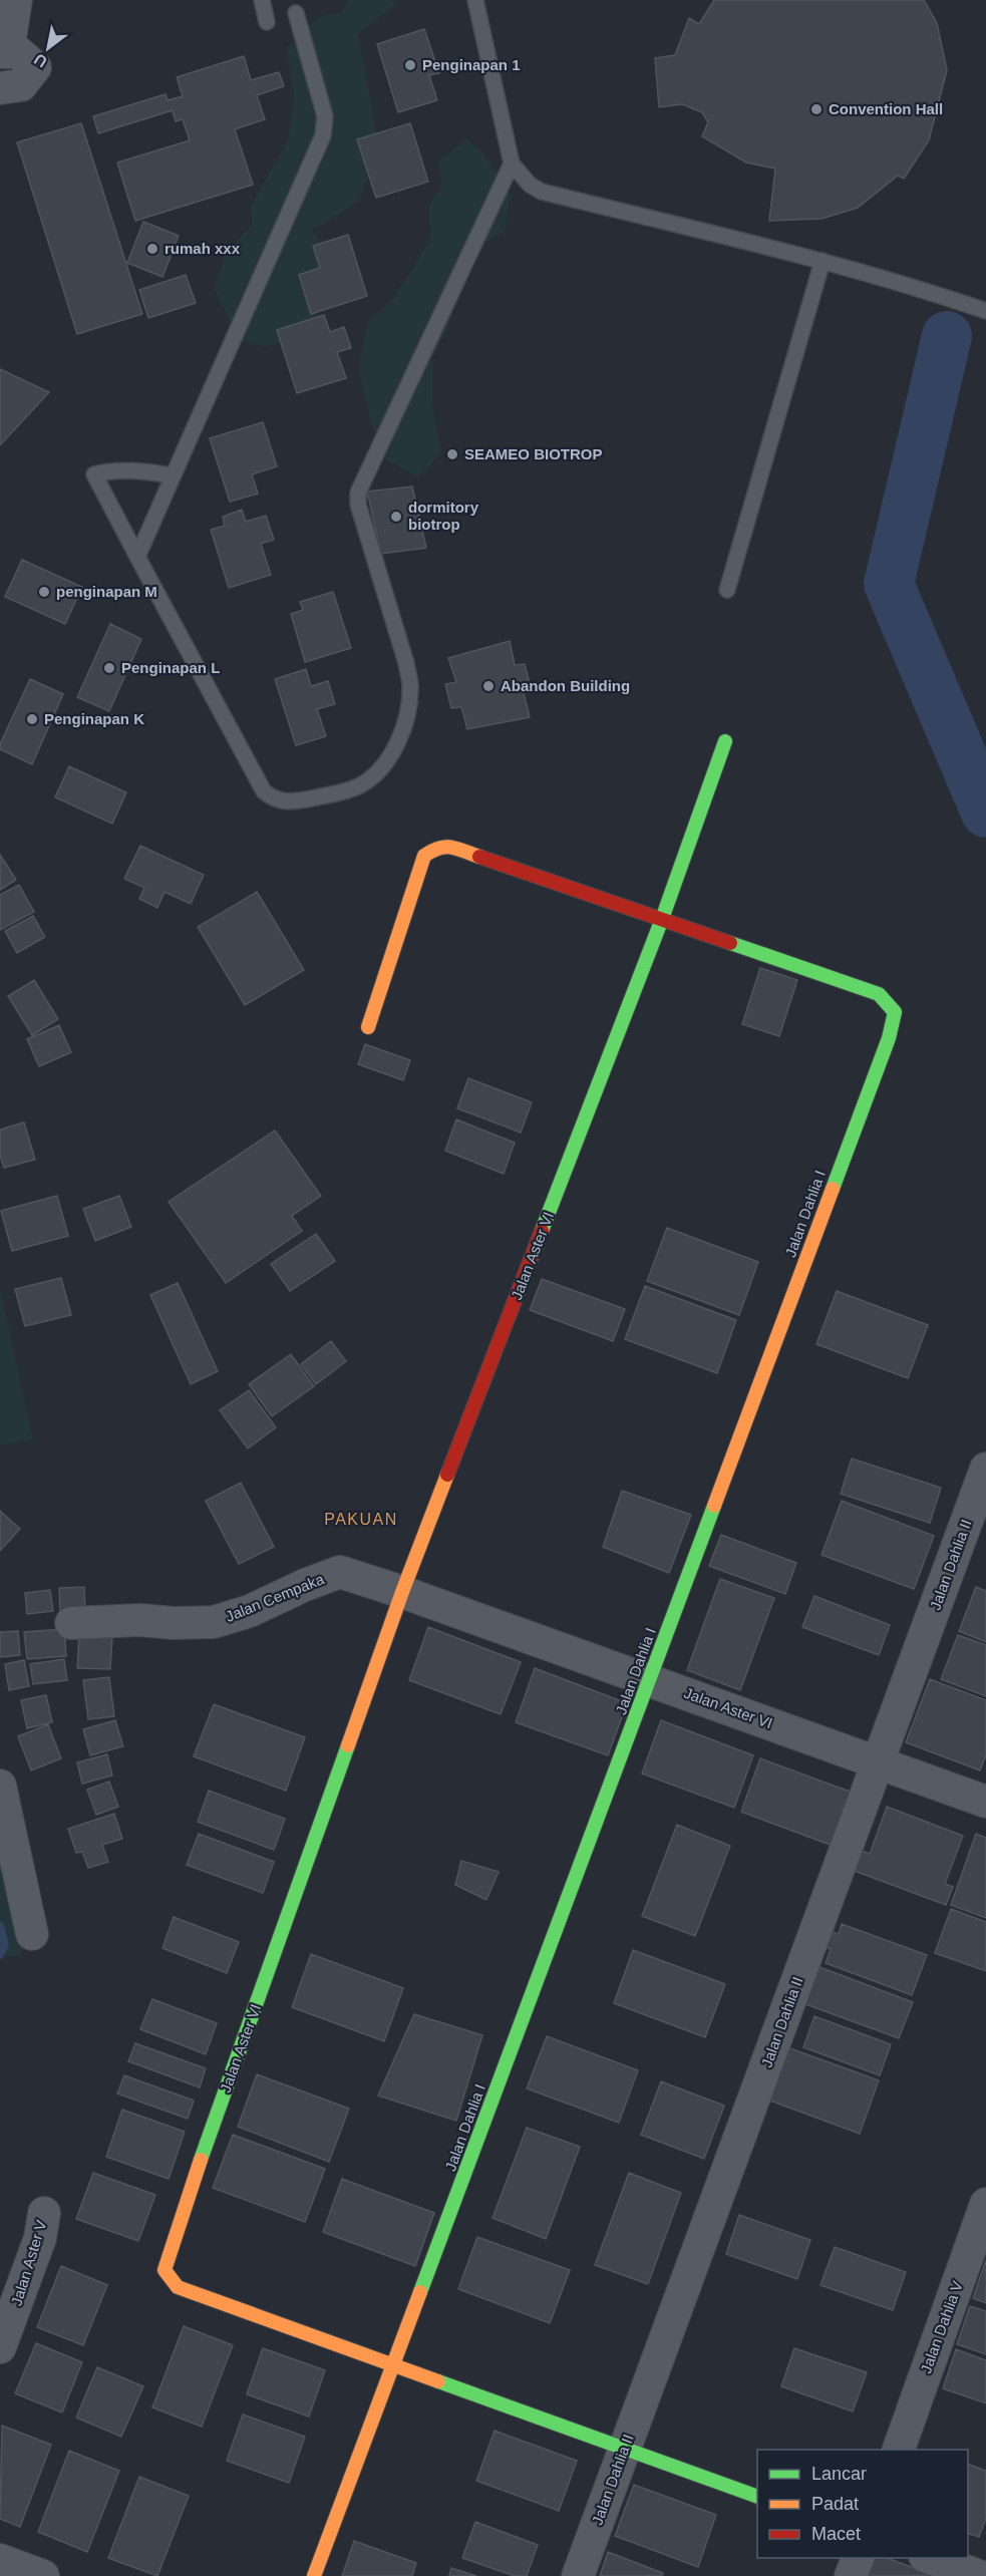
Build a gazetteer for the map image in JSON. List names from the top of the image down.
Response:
{
  "streets": {
    "street": [
      "Jalan Dahlia I",
      "Jalan Aster VI",
      "Jalan Dahlia II",
      "Jalan Cempaka",
      "Jalan Aster V",
      "Jalan Dahlia V"
    ]
  },
  "crossings": [
    ["Jalan Dahlia I", "Jalan Aster VI"],
    ["Jalan Aster VI", "Jalan Dahlia II"],
    ["Jalan Aster VI", "Jalan Cempaka"]
  ],
  "districts": ["PAKUAN"],
  "places": [
    "Penginapan 1",
    "Convention Hall",
    "rumah xxx",
    "SEAMEO BIOTROP",
    "dormitory biotrop",
    "penginapan M",
    "Penginapan L",
    "Abandon Building",
    "Penginapan K"
  ],
  "legend": ["Lancar", "Padat", "Macet"],
  "north": "bottom left"
}
